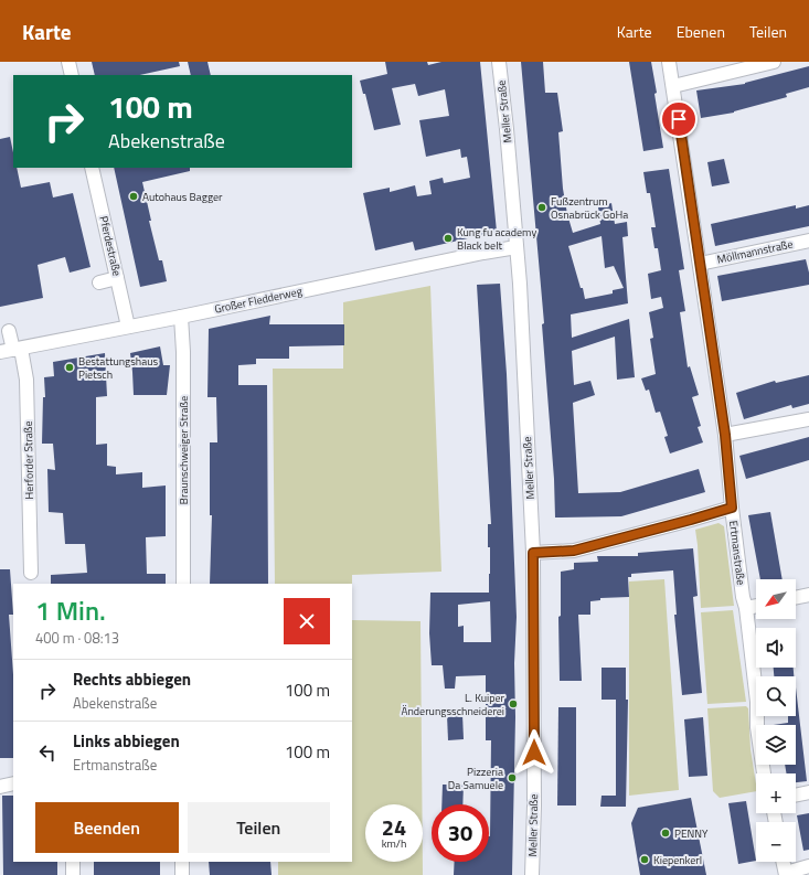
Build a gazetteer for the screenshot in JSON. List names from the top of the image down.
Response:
{
  "streets": {
    "street": [
      "Meller Straße",
      "Pferdestraße",
      "Möllmannstraße",
      "Großer Fledderweg",
      "Braunschweiger Straße",
      "Herforder Straße",
      "Ertmanstraße"
    ]
  },
  "crossings": [
    ["Meller Straße", "Großer Fledderweg"],
    ["Pferdestraße", "Großer Fledderweg"],
    ["Möllmannstraße", "Ertmanstraße"],
    ["Großer Fledderweg", "Braunschweiger Straße"],
    ["Großer Fledderweg", "Herforder Straße"]
  ],
  "places": [
    "Autohaus Bagger",
    "Fußzentrum Osnabrück GoHa",
    "Kung fu academy Black belt",
    "Bestattungshaus Pietsch",
    "L. Kuiper Änderungsschneiderei",
    "Pizzeria Da Samuele",
    "PENNY",
    "Kiepenkerl"
  ],
  "north": "bottom left",
  "page": {
    "header": "Karte",
    "nav": ["Karte", "Ebenen", "Teilen"],
    "turn": ["100 m", "Abekenstraße"],
    "map_buttons": ["+", "−"],
    "heading": ["1 Min.", "400 m · 08:13"],
    "list": [
      {
        "name": "Rechts abbiegen",
        "note": "Abekenstraße",
        "value": "100 m"
      },
      {
        "name": "Links abbiegen",
        "note": "Ertmanstraße",
        "value": "100 m"
      }
    ],
    "buttons": ["Beenden", "Teilen"],
    "speed": "24 km/h",
    "limit": "30"
  }
}
